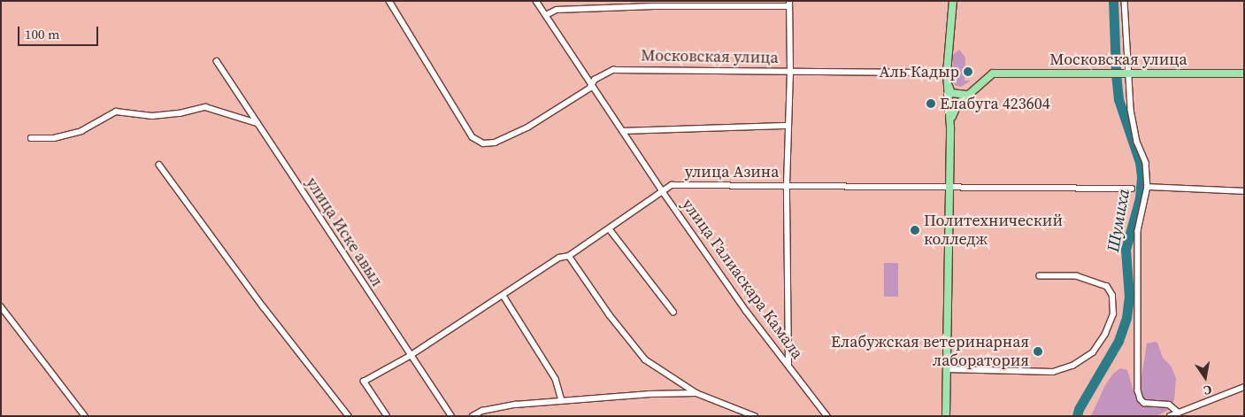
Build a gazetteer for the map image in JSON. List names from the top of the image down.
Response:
{
  "streets": {
    "main road": ["Московская улица"],
    "street": ["улица Азина", "улица Иске авыл", "улица Галиаскара Камала"]
  },
  "crossings": [
    ["Московская улица", "улица Галиаскара Камала"],
    ["улица Азина", "улица Иске авыл"],
    ["улица Азина", "улица Галиаскара Камала"]
  ],
  "water": ["Шумиха"],
  "places": [
    "Аль Кадыр",
    "Елабуга 423604",
    "Политехнический колледж",
    "Елабужская ветеринарная лаборатория"
  ],
  "scale_bar": "100 m",
  "north": "bottom"
}
